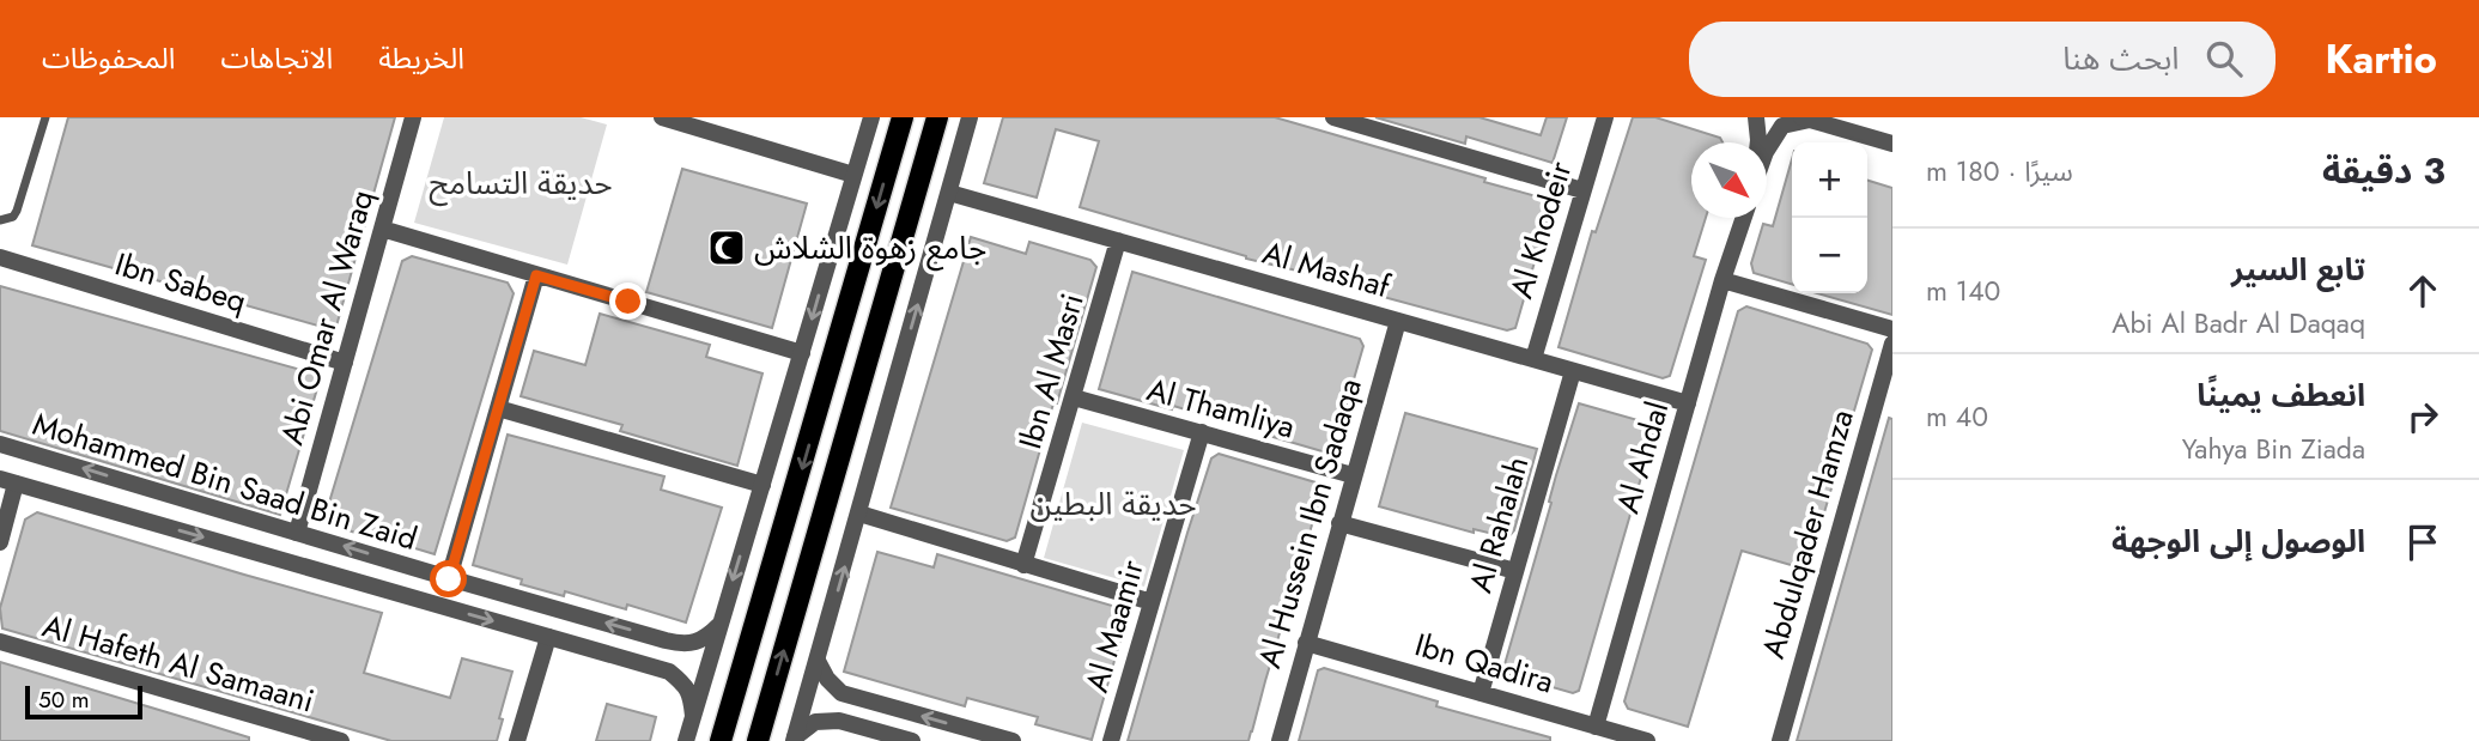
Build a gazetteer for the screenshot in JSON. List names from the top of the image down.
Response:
{
  "streets": {
    "street": [
      "Al Khodeir",
      "Al Mashaf",
      "Ibn Sabeq",
      "Abi Omar Al Waraq",
      "Ibn Al Masri",
      "Al Thamliya",
      "Al Ahdal",
      "Mohammed Bin Saad Bin Zaid",
      "Al Hussein Ibn Sadaqa",
      "Al Rahalah",
      "Abdulqader Hamza",
      "Al Maamir",
      "Al Hafeth Al Samaani",
      "Ibn Qadira"
    ]
  },
  "crossings": [
    ["Al Khodeir", "Al Mashaf"],
    ["Al Mashaf", "Ibn Al Masri"],
    ["Al Mashaf", "Al Ahdal"],
    ["Al Mashaf", "Al Hussein Ibn Sadaqa"],
    ["Al Mashaf", "Al Rahalah"],
    ["Ibn Sabeq", "Abi Omar Al Waraq"],
    ["Abi Omar Al Waraq", "Mohammed Bin Saad Bin Zaid"],
    ["Ibn Al Masri", "Al Thamliya"],
    ["Al Thamliya", "Al Hussein Ibn Sadaqa"],
    ["Al Thamliya", "Al Maamir"],
    ["Al Ahdal", "Ibn Qadira"],
    ["Al Hussein Ibn Sadaqa", "Ibn Qadira"],
    ["Al Rahalah", "Ibn Qadira"]
  ],
  "parks": ["حديقة التسامح", "حديقة البطين"],
  "places": {
    "mosque": ["جامع زهوة الشلاش"]
  },
  "scale_bar": "50 m",
  "north": "bottom right",
  "page": {
    "header": "Kartio",
    "search": "ابحث هنا",
    "nav": ["الخريطة", "الاتجاهات", "المحفوظات"],
    "heading": ["3 دقيقة", "سيرًا · 180 m"],
    "map_buttons": ["+", "−"],
    "list": [
      ["تابع السير", "Abi Al Badr Al Daqaq", "140 m"],
      ["انعطف يمينًا", "Yahya Bin Ziada", "40 m"],
      "الوصول إلى الوجهة"
    ],
    "scale": "50 m"
  }
}
